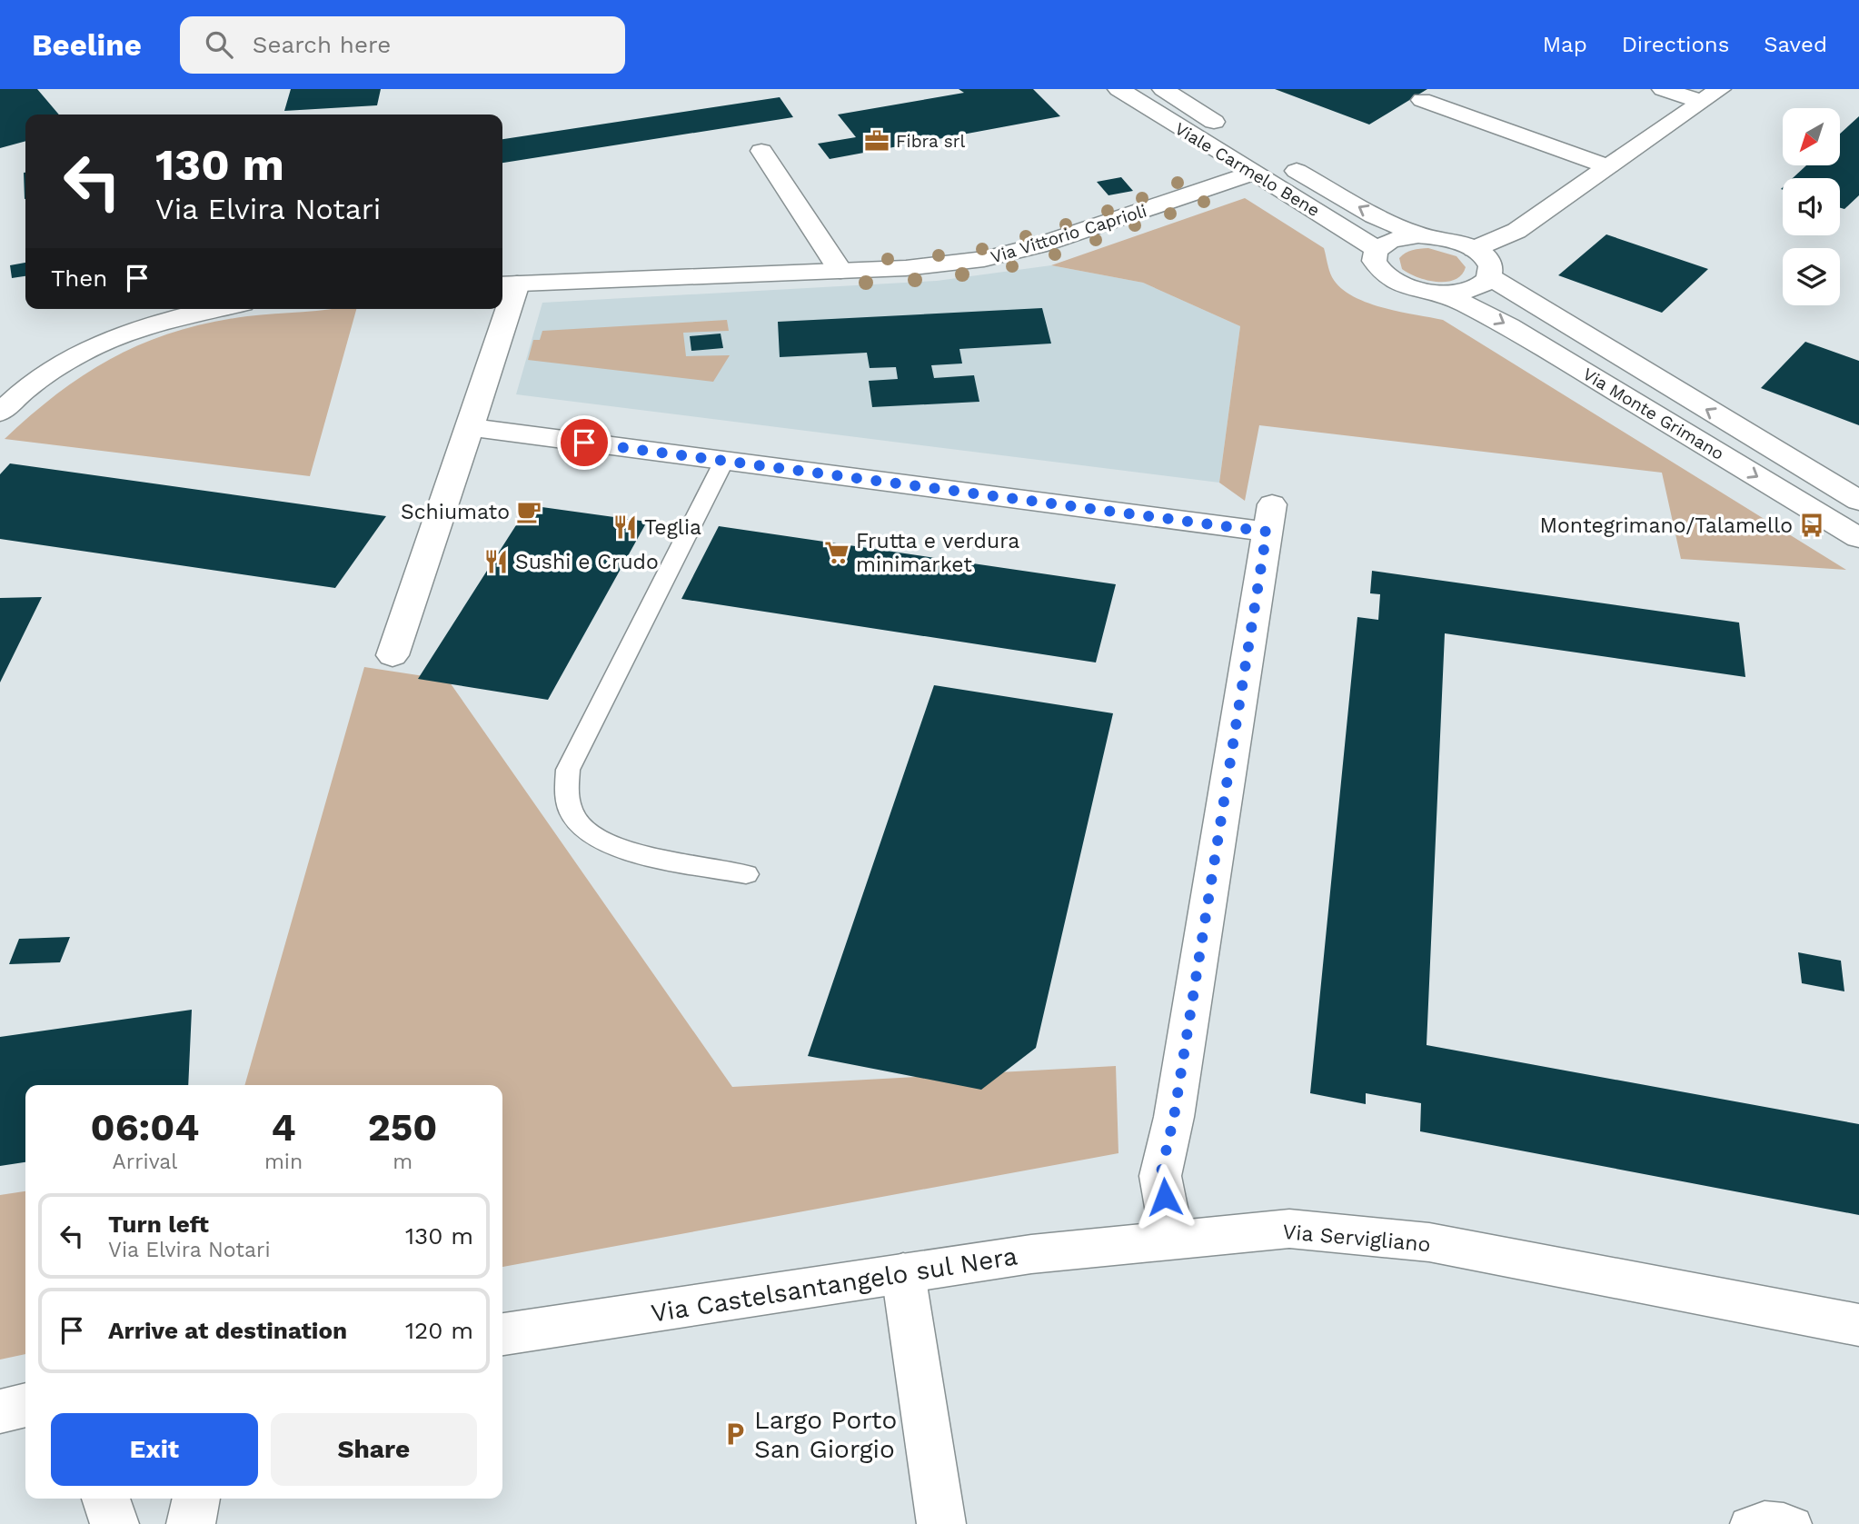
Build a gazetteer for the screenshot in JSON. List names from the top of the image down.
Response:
{
  "streets": {
    "street": [
      "Viale Carmelo Bene",
      "Via Vittorio Caprioli",
      "Via Monte Grimano",
      "Via Servigliano",
      "Via Castelsantangelo sul Nera"
    ]
  },
  "crossings": [
    ["Viale Carmelo Bene", "Via Vittorio Caprioli"],
    ["Via Servigliano", "Via Castelsantangelo sul Nera"]
  ],
  "places": {
    "office": ["Fibra srl"],
    "cafe": ["Schiumato"],
    "bus stop": ["Montegrimano/Talamello"],
    "restaurant": ["Teglia", "Sushi e Crudo"],
    "supermarket": ["Frutta e verdura minimarket"],
    "parking": ["Largo Porto San Giorgio"]
  },
  "north": "bottom left",
  "page": {
    "header": "Beeline",
    "search": "Search here",
    "nav": ["Map", "Directions", "Saved"],
    "turn": ["130 m", "Via Elvira Notari"],
    "then": "Then",
    "eta": [
      "06:04",
      "Arrival",
      "4",
      "min",
      "250",
      "m"
    ],
    "list": [
      {
        "name": "Turn left",
        "note": "Via Elvira Notari",
        "value": "130 m"
      },
      {
        "name": "Arrive at destination",
        "value": "120 m"
      }
    ],
    "buttons": ["Exit", "Share"]
  }
}
